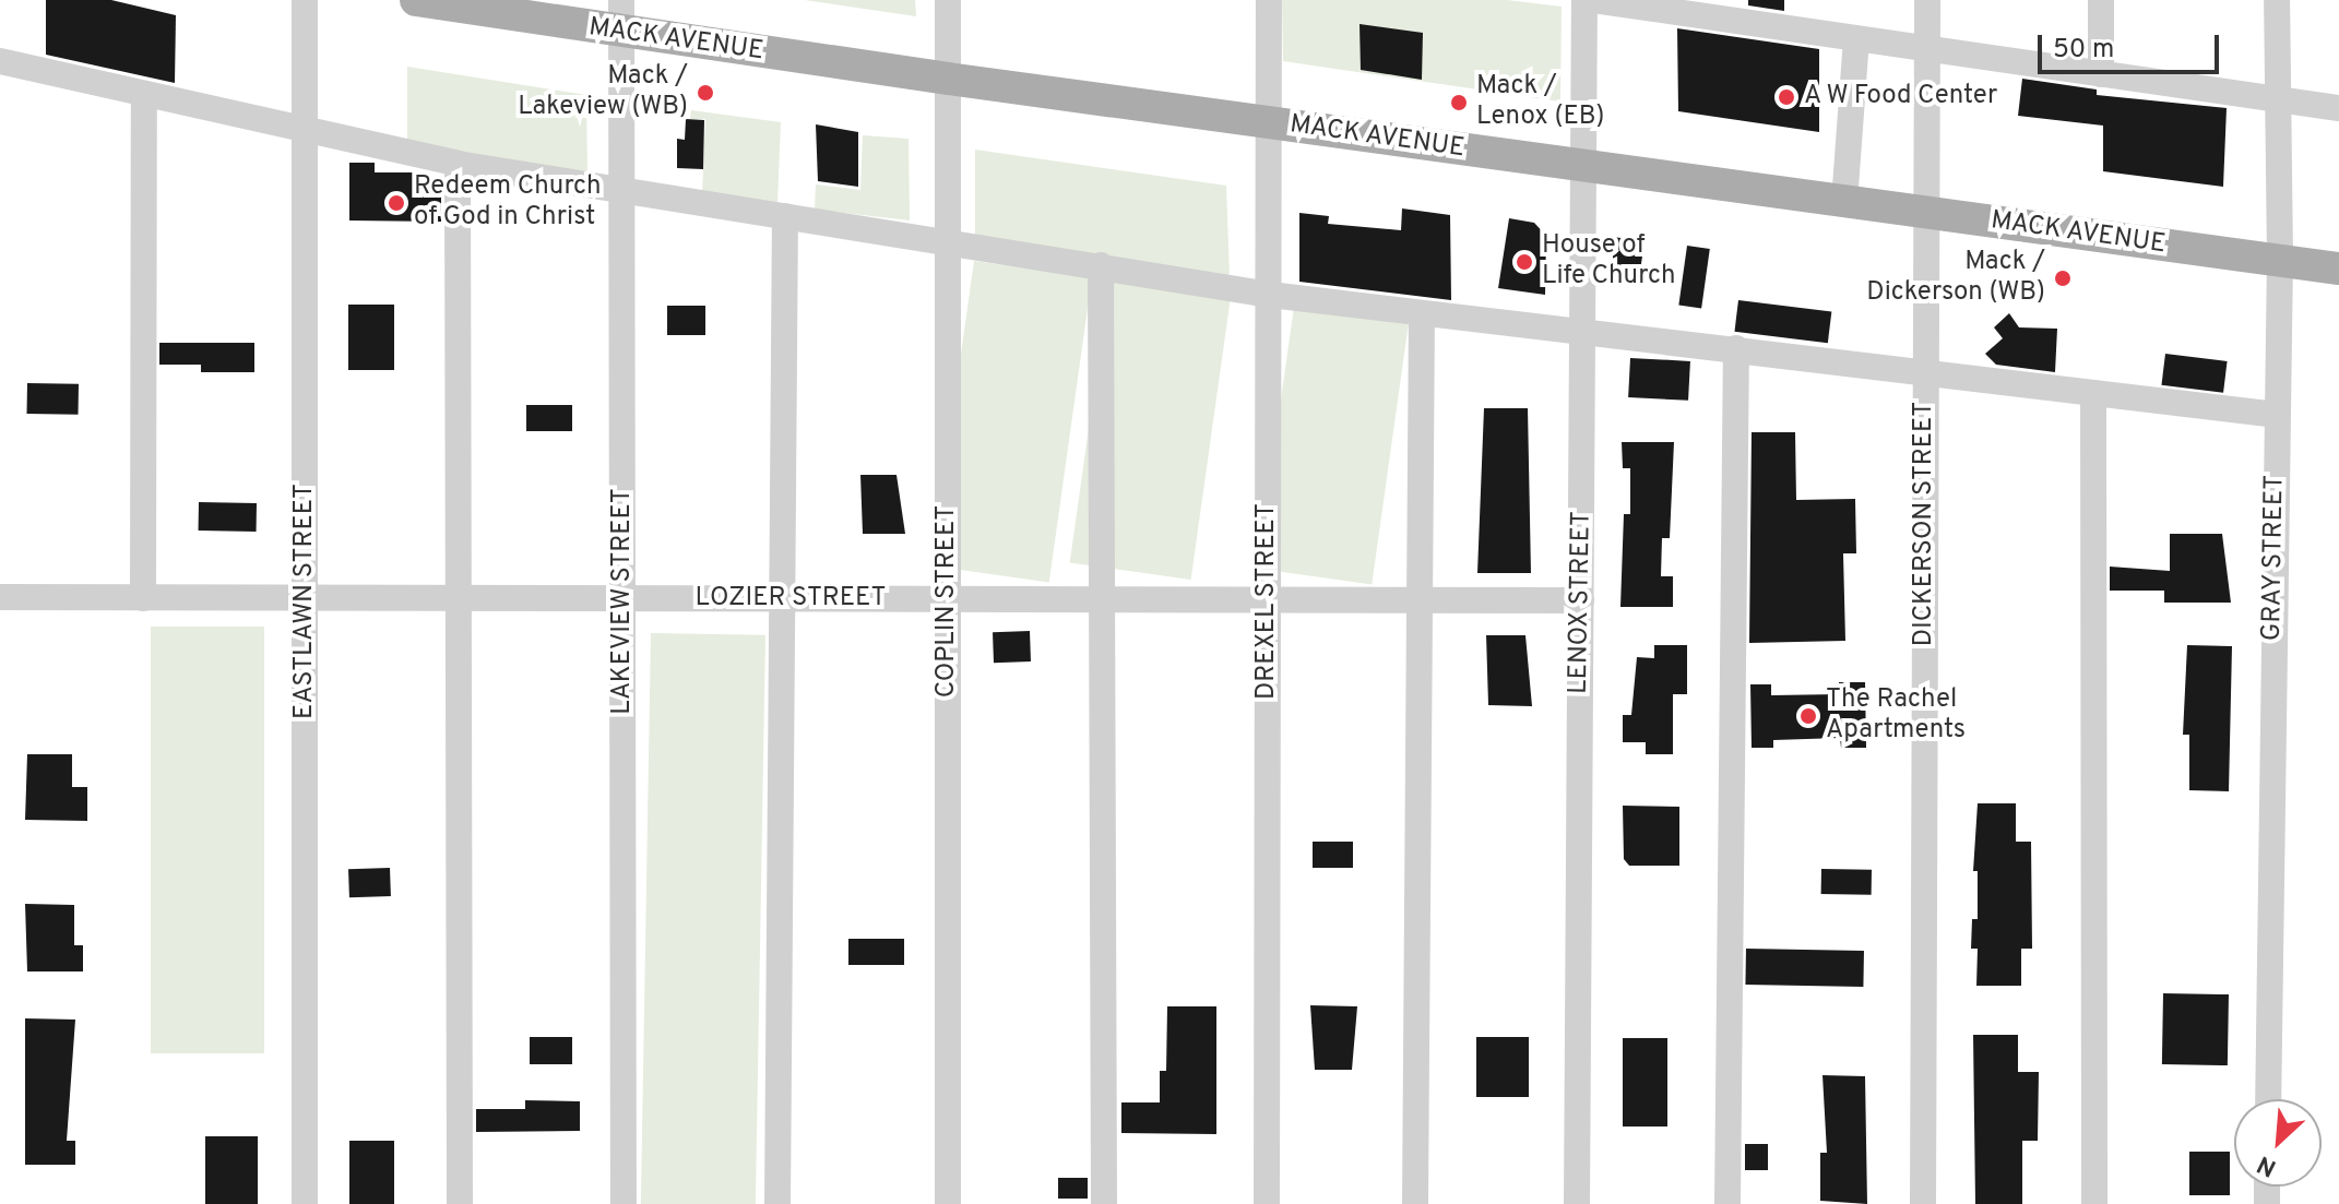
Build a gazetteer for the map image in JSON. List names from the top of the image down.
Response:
{
  "streets": {
    "main road": ["MACK AVENUE"],
    "street": [
      "DICKERSON STREET",
      "GRAY STREET",
      "LOZIER STREET",
      "EASTLAWN STREET",
      "LAKEVIEW STREET",
      "COPLIN STREET",
      "DREXEL STREET",
      "LENOX STREET"
    ]
  },
  "crossings": [
    ["MACK AVENUE", "DICKERSON STREET"],
    ["MACK AVENUE", "GRAY STREET"],
    ["MACK AVENUE", "LAKEVIEW STREET"],
    ["MACK AVENUE", "COPLIN STREET"],
    ["MACK AVENUE", "DREXEL STREET"],
    ["MACK AVENUE", "LENOX STREET"],
    ["LOZIER STREET", "EASTLAWN STREET"],
    ["LOZIER STREET", "LAKEVIEW STREET"],
    ["LOZIER STREET", "COPLIN STREET"],
    ["LOZIER STREET", "DREXEL STREET"],
    ["LOZIER STREET", "LENOX STREET"]
  ],
  "places": [
    "Mack / Lakeview (WB)",
    "A W Food Center",
    "Mack / Lenox (EB)",
    "Redeem Church of God in Christ",
    "House of Life Church",
    "Mack / Dickerson (WB)",
    "The Rachel Apartments"
  ],
  "scale_bar": "50 m",
  "north": "bottom left"
}
